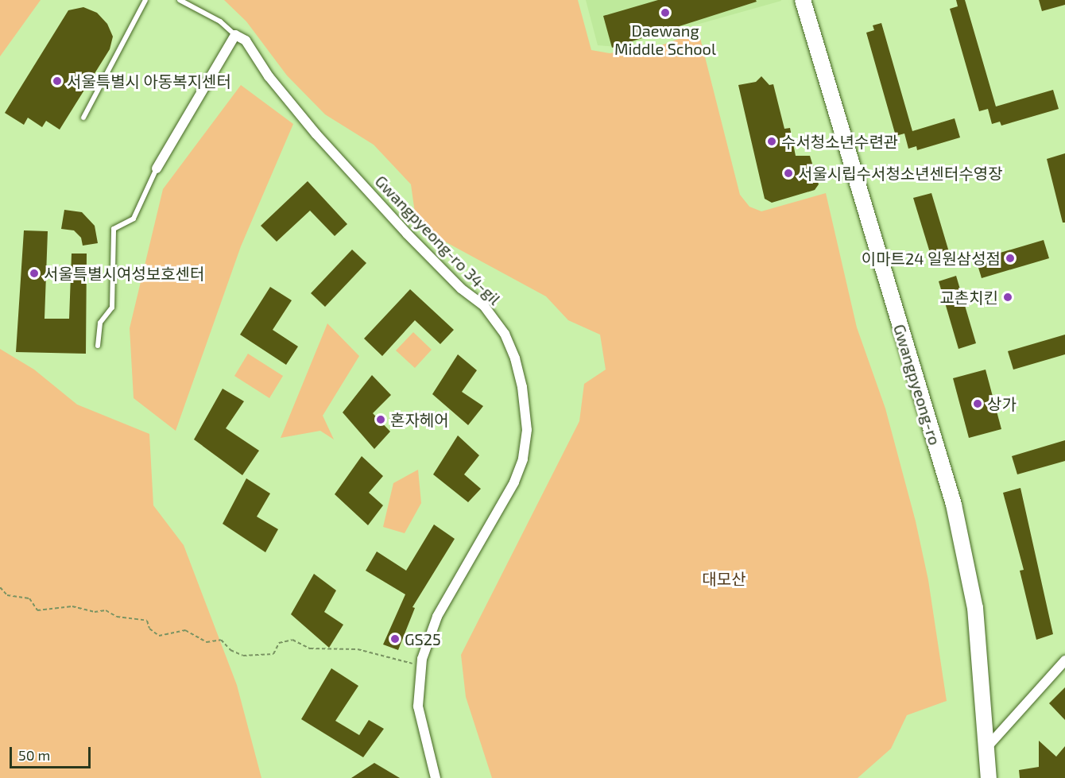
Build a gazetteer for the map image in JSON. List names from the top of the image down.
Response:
{
  "streets": {
    "main road": ["Gwangpyeong-ro"],
    "street": ["Gwangpyeong-ro 34-gil"]
  },
  "parks": ["대모산"],
  "places": [
    "Daewang Middle School",
    "서울특별시 아동복지센터",
    "수서청소년수련관",
    "서울시립수서청소년센터수영장",
    "이마트24 일원삼성점",
    "서울특별시여성보호센터",
    "교촌치킨",
    "상가",
    "혼자헤어",
    "GS25"
  ],
  "scale_bar": "50 m"
}
